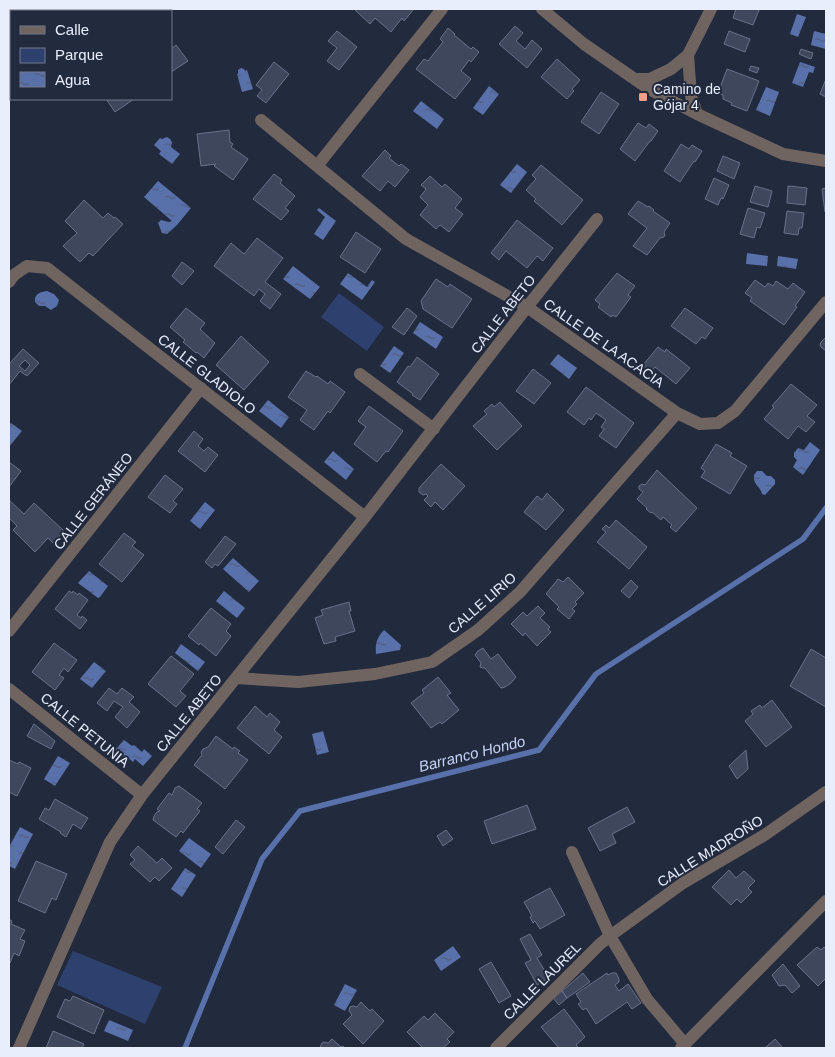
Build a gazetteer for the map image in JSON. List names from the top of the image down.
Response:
{
  "streets": {
    "street": [
      "CALLE ABETO",
      "CALLE DE LA ACACIA",
      "CALLE GLADIOLO",
      "CALLE GERÁNEO",
      "CALLE LIRIO",
      "CALLE PETUNIA",
      "CALLE MADROÑO",
      "CALLE LAUREL"
    ]
  },
  "crossings": [
    ["CALLE ABETO", "CALLE DE LA ACACIA"],
    ["CALLE ABETO", "CALLE GLADIOLO"],
    ["CALLE ABETO", "CALLE LIRIO"],
    ["CALLE ABETO", "CALLE PETUNIA"],
    ["CALLE DE LA ACACIA", "CALLE LIRIO"],
    ["CALLE GLADIOLO", "CALLE GERÁNEO"],
    ["CALLE MADROÑO", "CALLE LAUREL"]
  ],
  "water": ["Barranco Hondo"],
  "places": {
    "transit": ["Camino de Gójar 4"]
  },
  "legend": ["Calle", "Parque", "Agua"]
}
